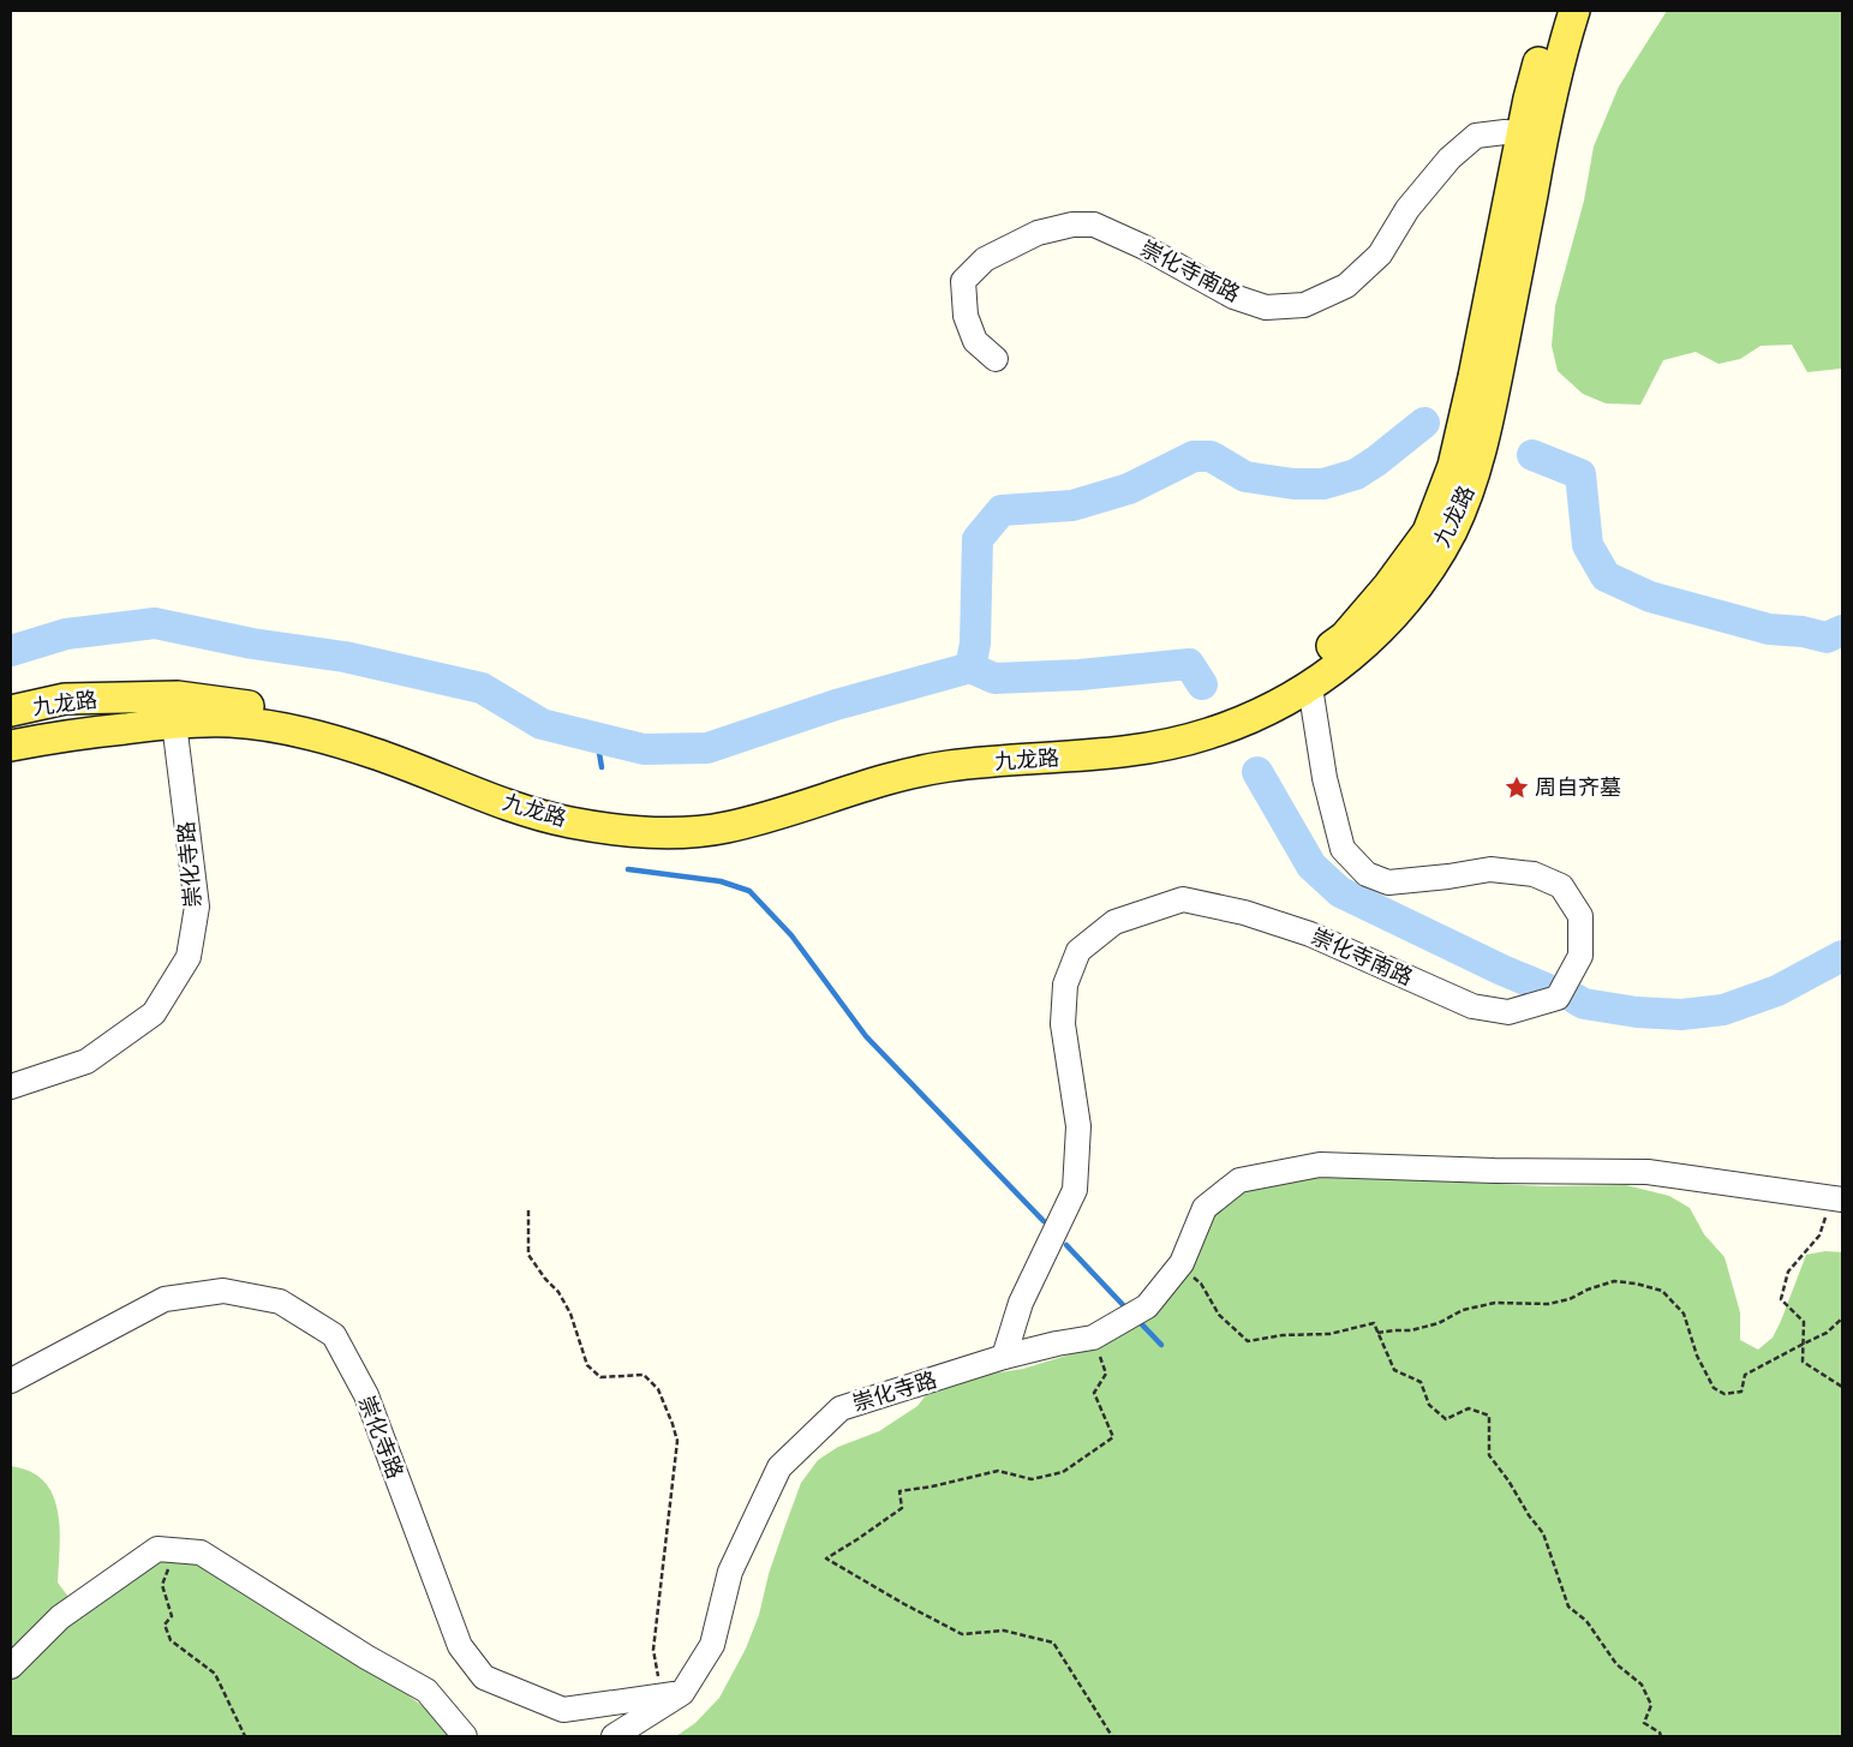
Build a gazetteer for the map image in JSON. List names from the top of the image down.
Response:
{
  "streets": {
    "main road": ["九龙路"],
    "street": ["崇化寺南路", "崇化寺路"]
  },
  "crossings": [
    ["崇化寺南路", "九龙路"],
    ["崇化寺南路", "崇化寺路"],
    ["九龙路", "崇化寺路"]
  ],
  "places": {
    "place": ["周自齐墓"]
  }
}
